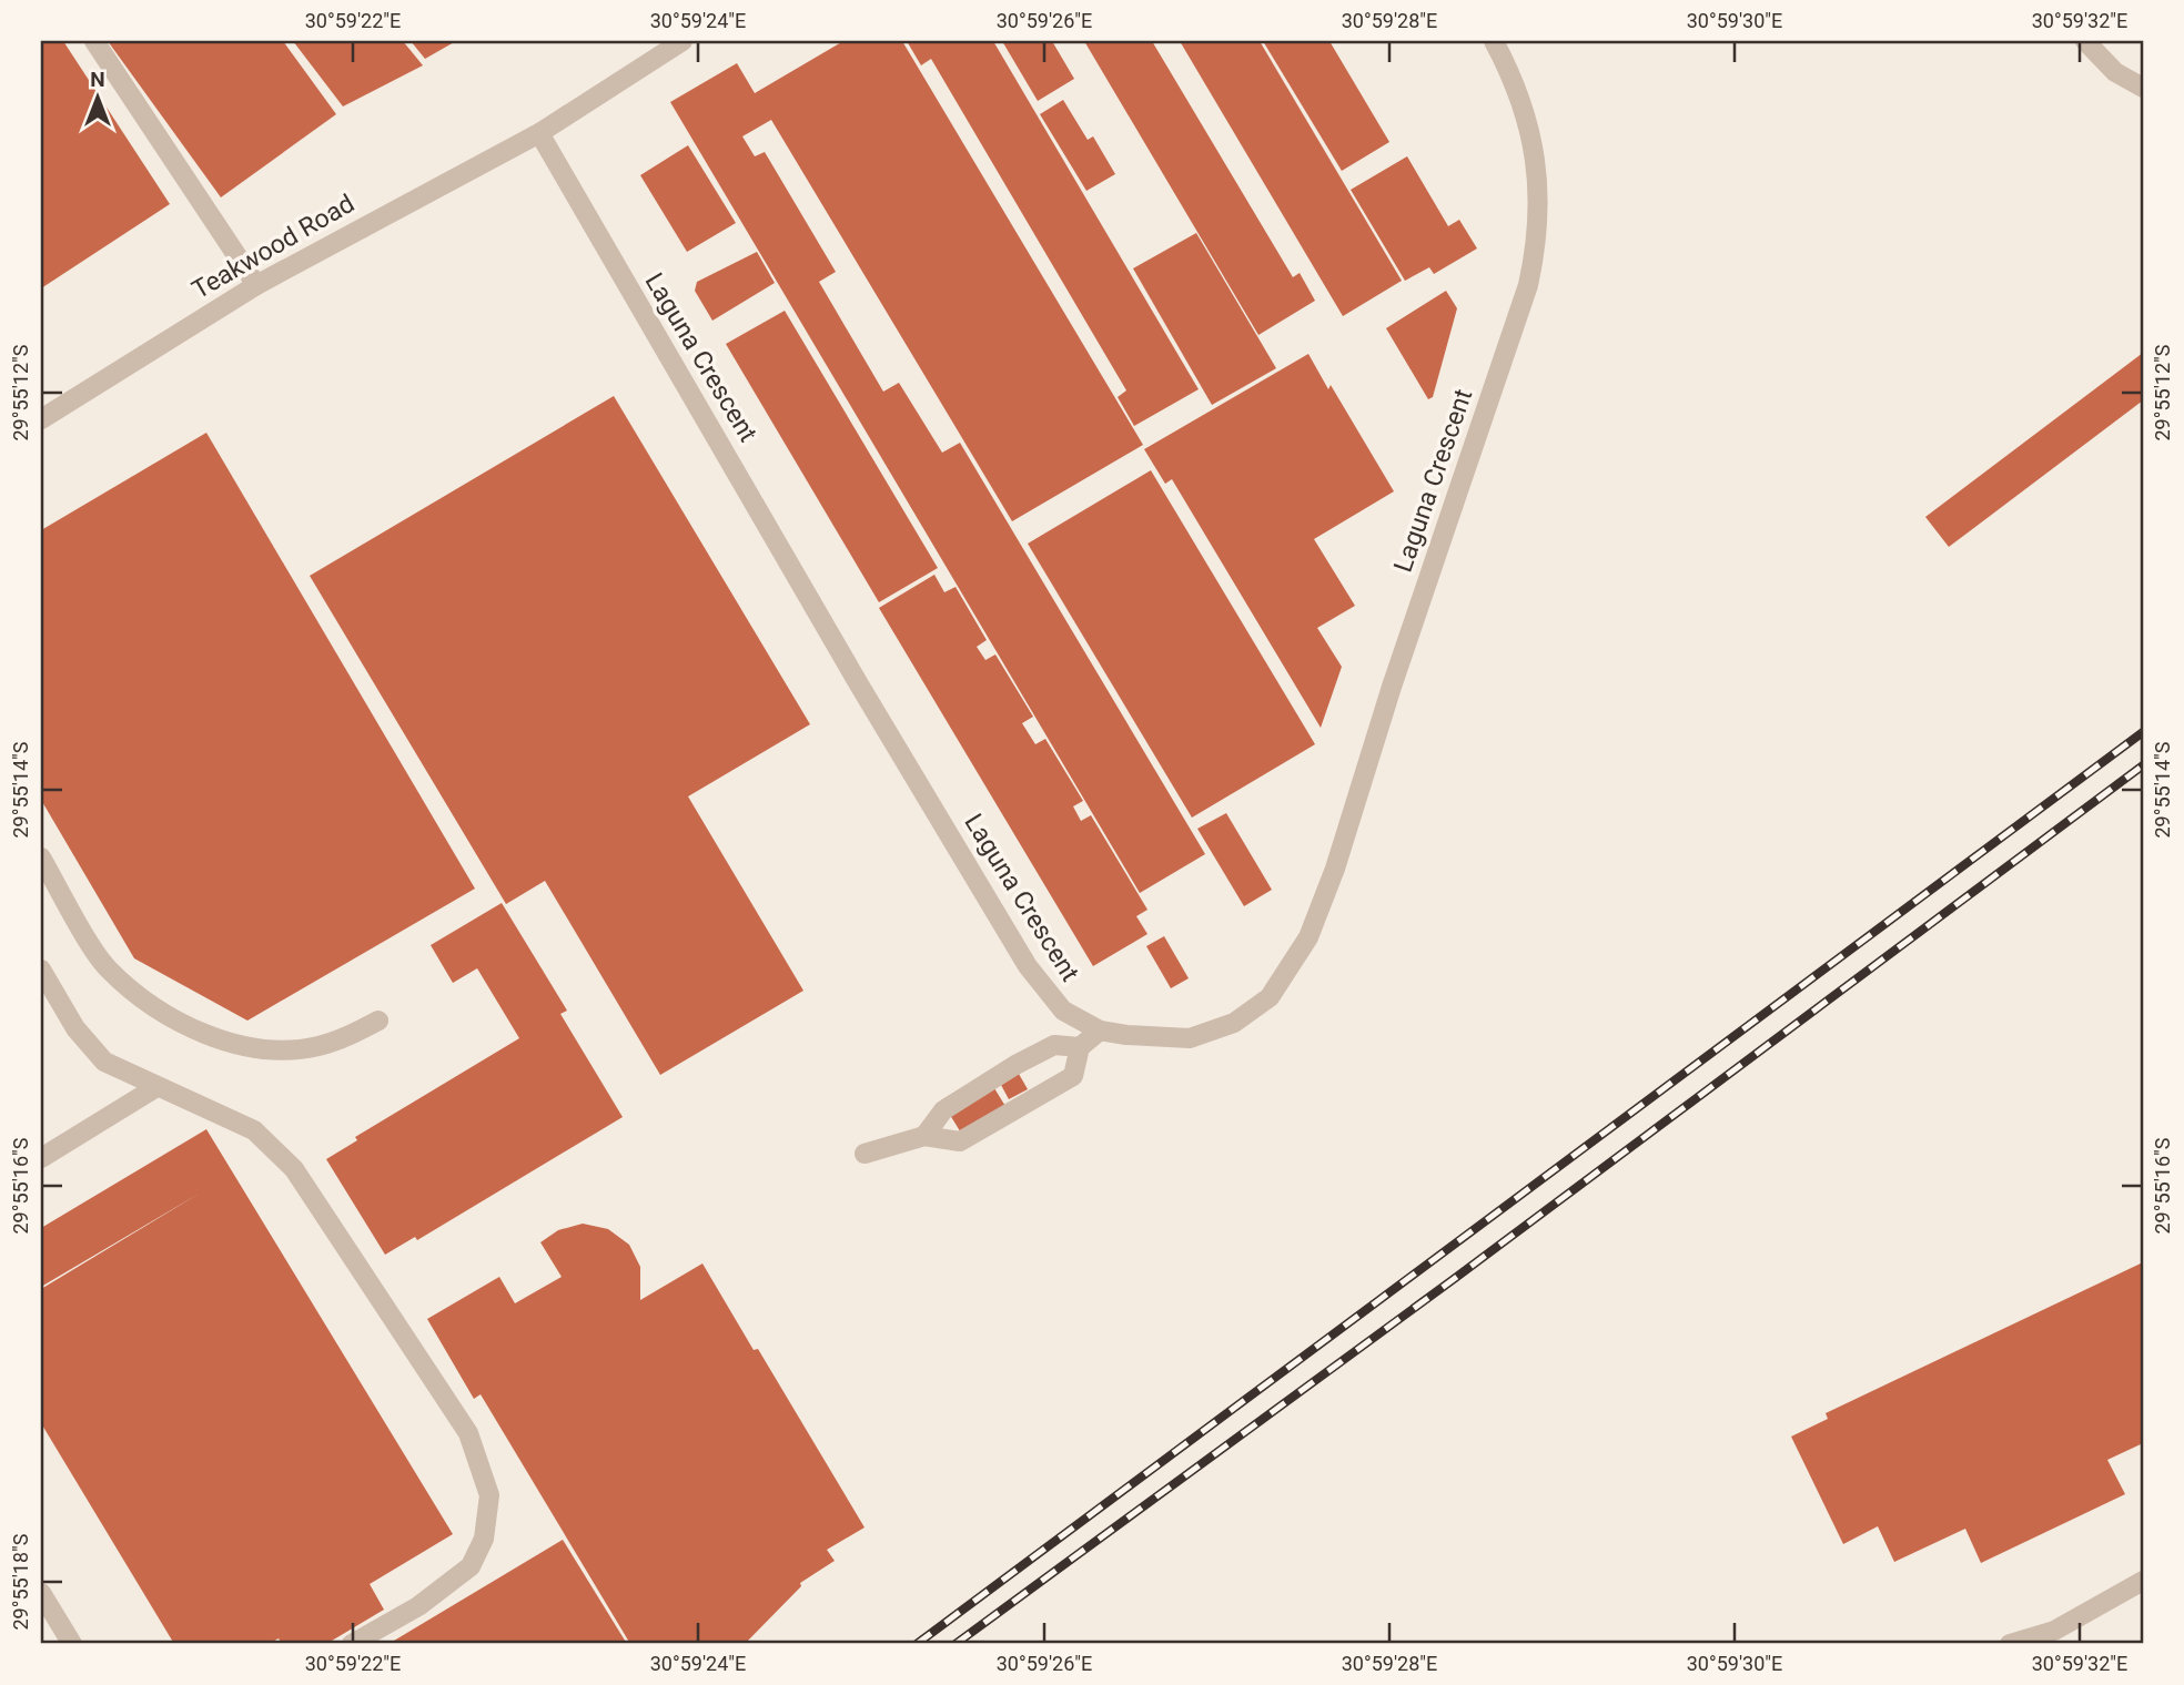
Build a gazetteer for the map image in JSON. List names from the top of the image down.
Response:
{
  "streets": {
    "street": ["Teakwood Road", "Laguna Crescent"]
  },
  "crossings": [
    ["Teakwood Road", "Laguna Crescent"]
  ],
  "north": "top",
  "coordinates": [
    "30°59'22\"E",
    "30°59'24\"E",
    "30°59'26\"E",
    "30°59'28\"E",
    "30°59'30\"E",
    "30°59'32\"E",
    "29°55'12\"S",
    "29°55'14\"S",
    "29°55'16\"S",
    "29°55'18\"S"
  ]
}
